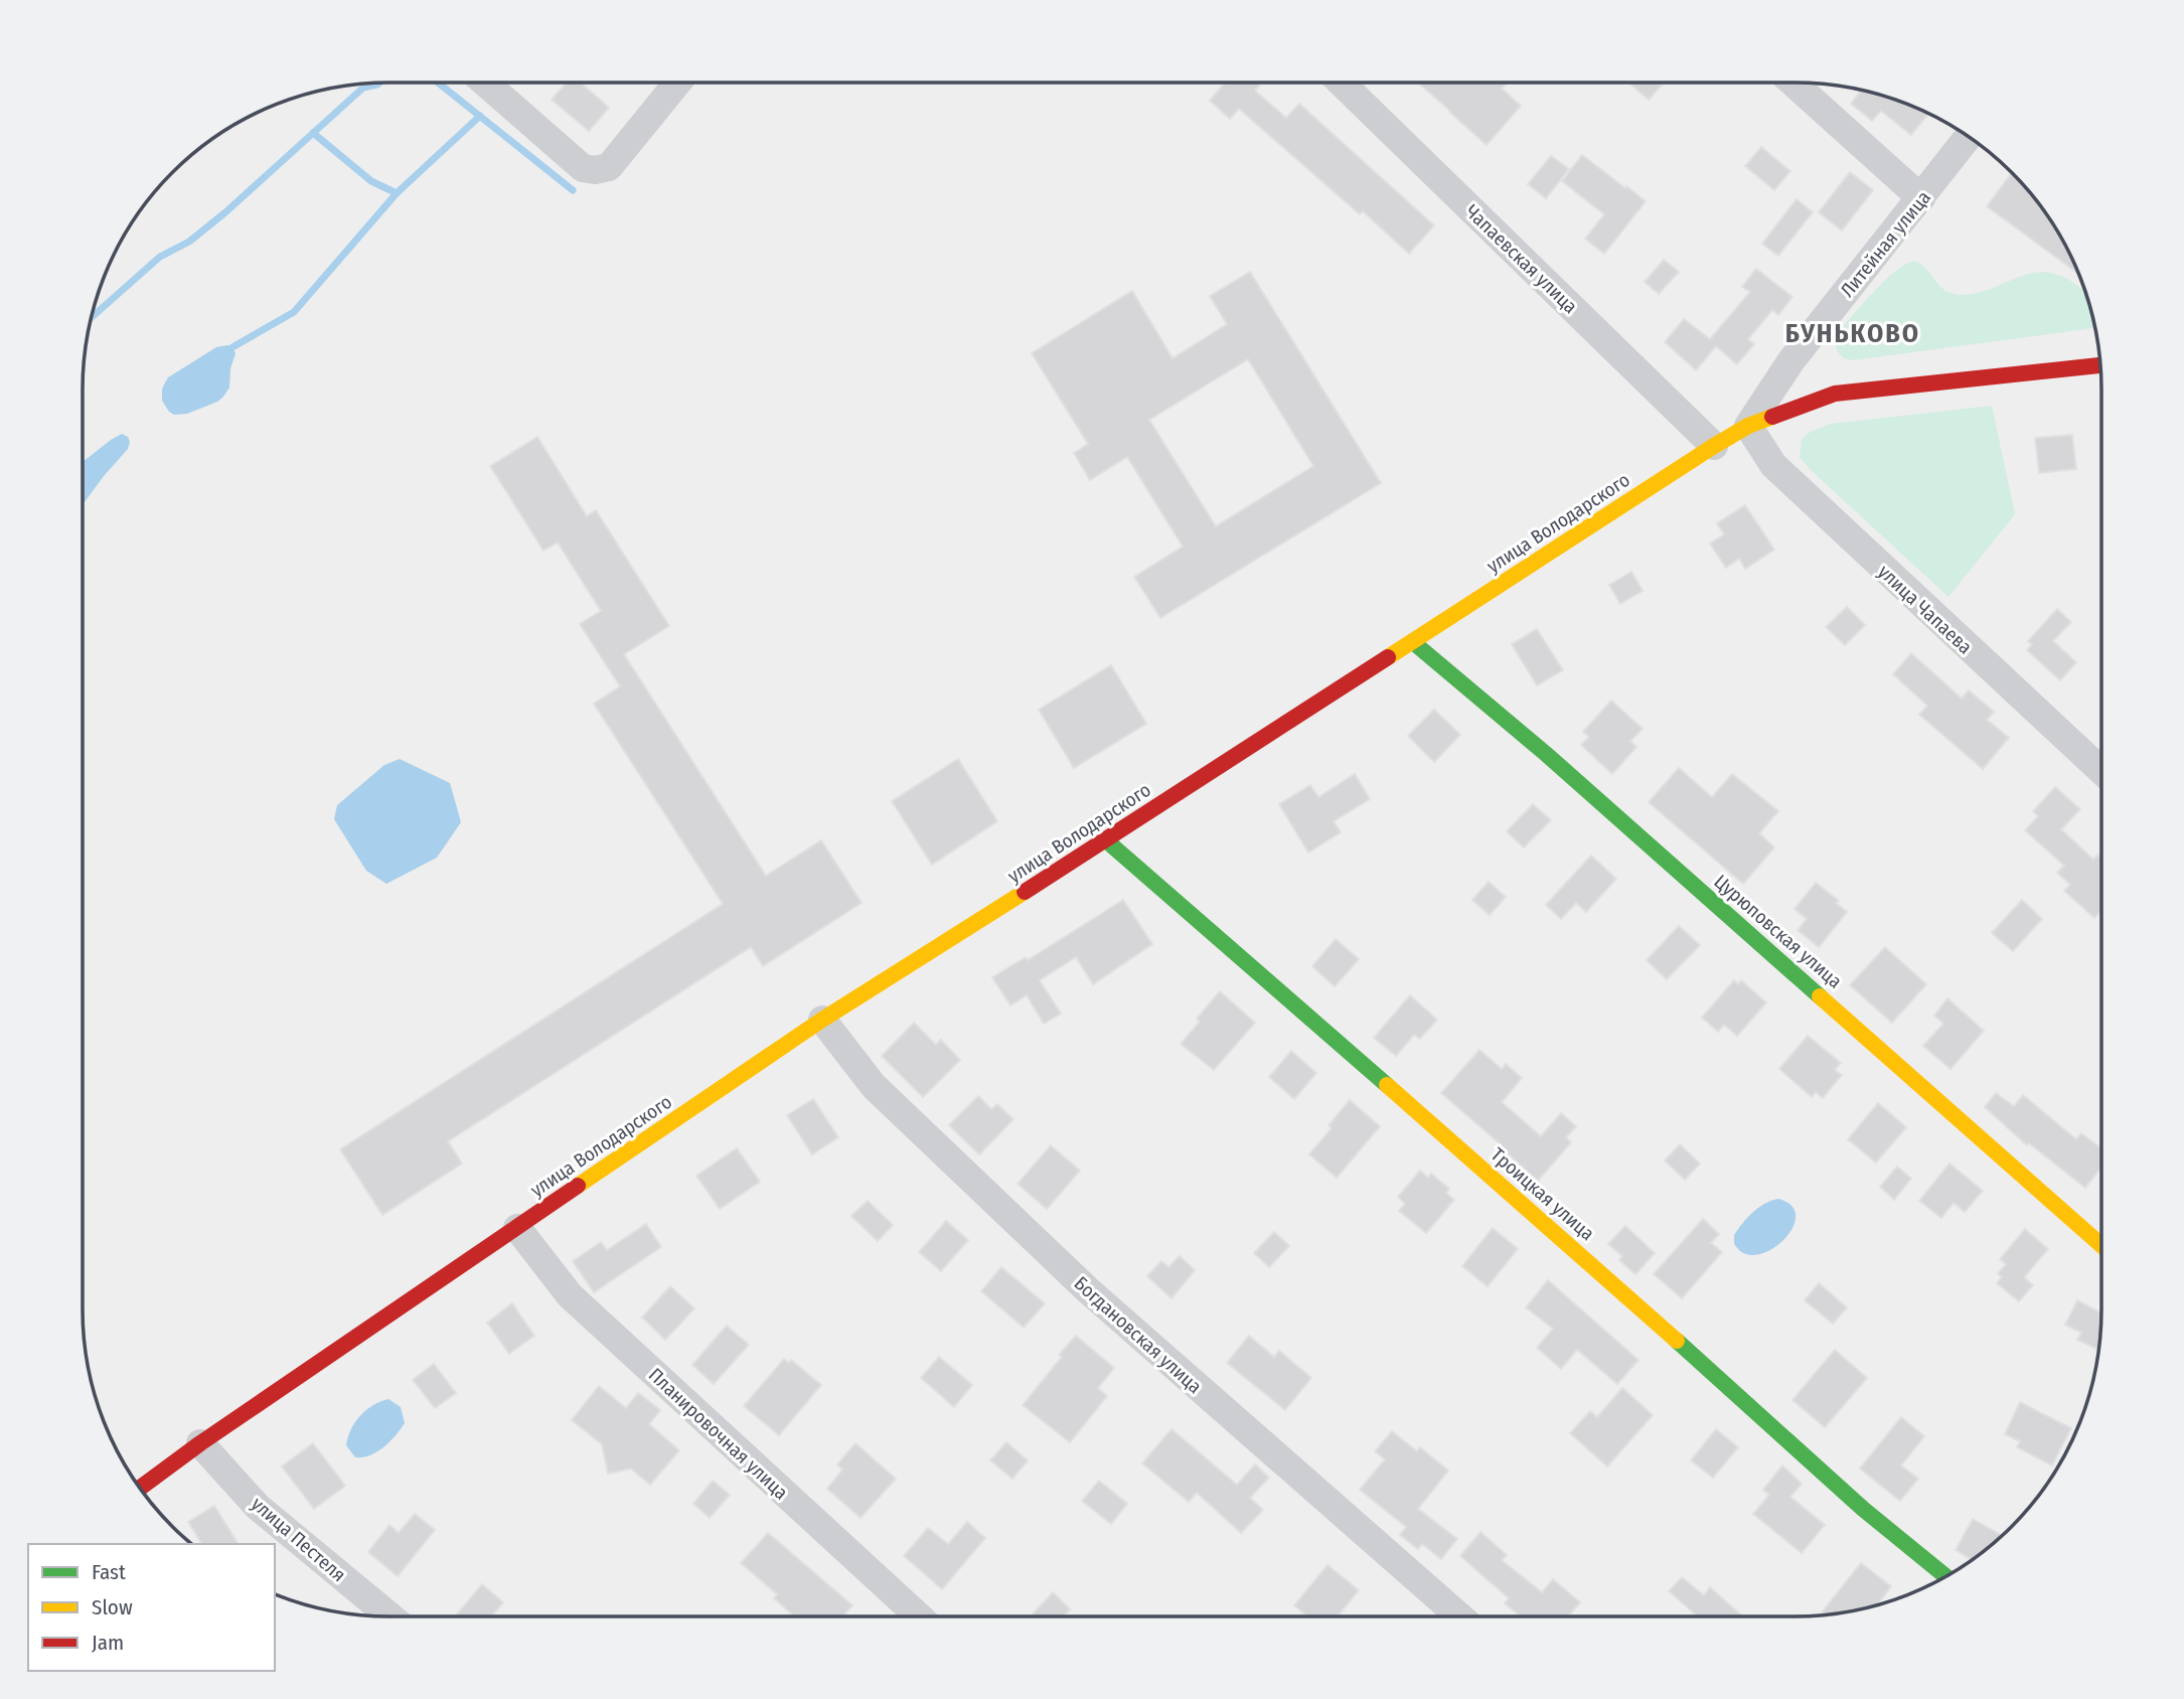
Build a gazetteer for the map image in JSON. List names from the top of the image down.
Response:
{
  "streets": {
    "main road": ["улица Володарского", "Цурюповская улица", "Троицкая улица"],
    "street": [
      "Литейная улица",
      "Чапаевская улица",
      "улица Чапаева",
      "Богдановская улица",
      "Планировочная улица",
      "улица Пестеля"
    ]
  },
  "crossings": [
    ["Литейная улица", "улица Володарского"],
    ["Литейная улица", "улица Чапаева"],
    ["Чапаевская улица", "улица Володарского"],
    ["улица Володарского", "улица Чапаева"],
    ["улица Володарского", "Цурюповская улица"],
    ["улица Володарского", "Троицкая улица"],
    ["улица Володарского", "Богдановская улица"],
    ["улица Володарского", "Планировочная улица"],
    ["улица Володарского", "улица Пестеля"]
  ],
  "districts": ["БУНЬКОВО"],
  "legend": ["Fast", "Slow", "Jam"]
}
